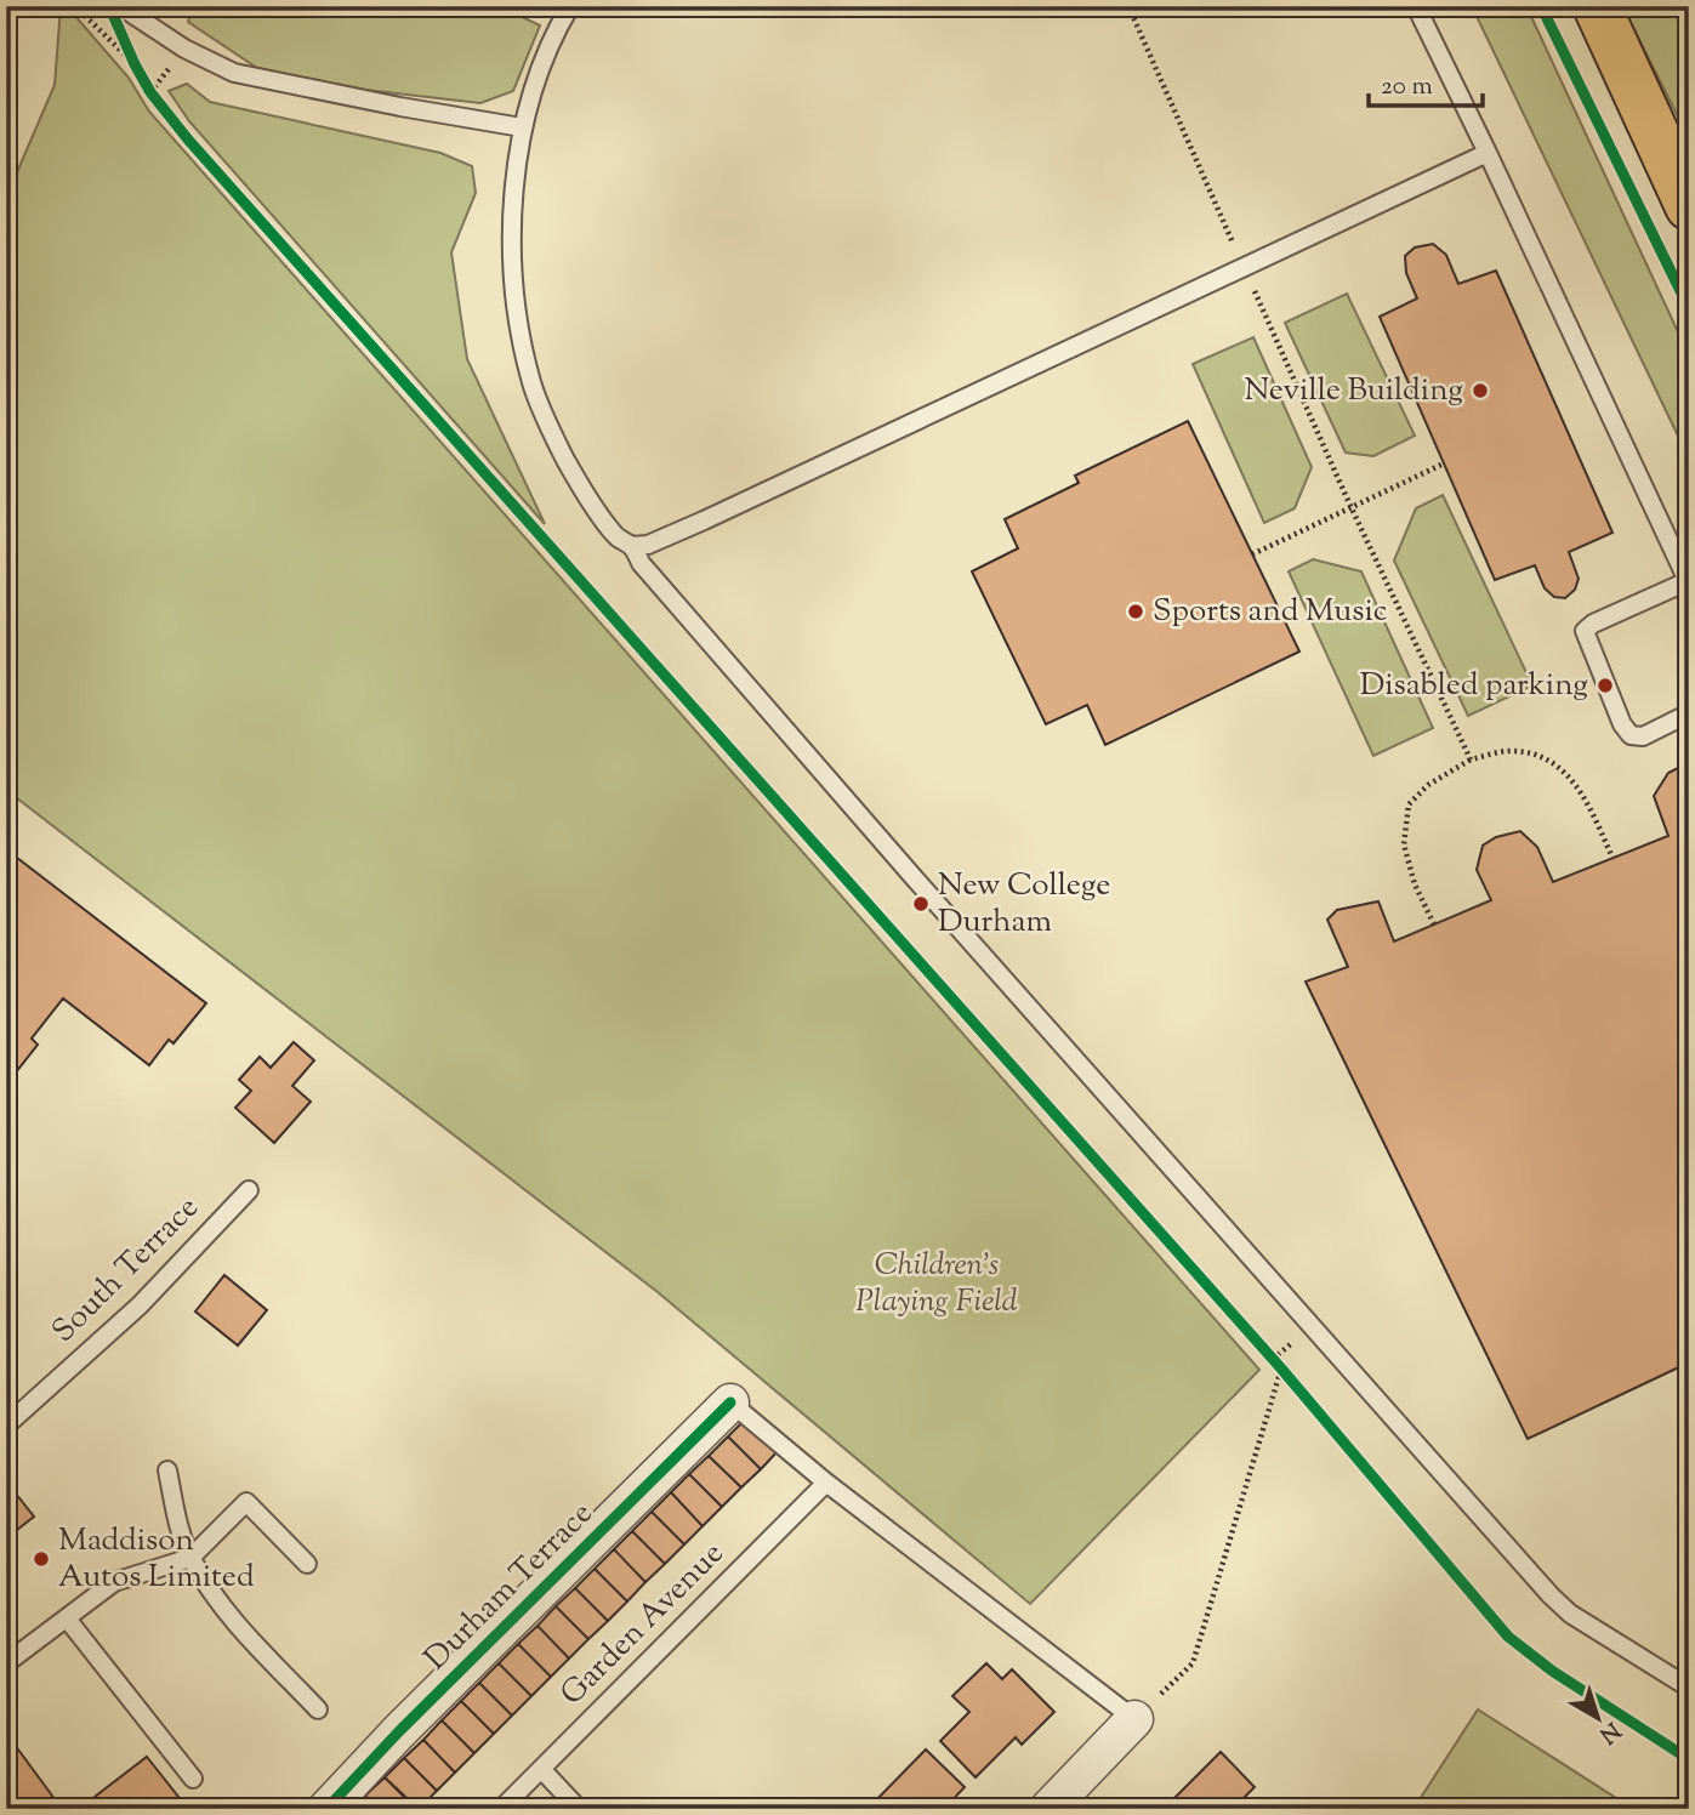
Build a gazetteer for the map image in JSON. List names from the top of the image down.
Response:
{
  "streets": {
    "street": ["Durham Terrace"],
    "lane": ["South Terrace", "Garden Avenue"]
  },
  "parks": ["Children's Playing Field"],
  "places": [
    "Neville Building",
    "Sports and Music",
    "Disabled parking",
    "New College Durham",
    "Maddison Autos Limited"
  ],
  "scale_bar": "20 m",
  "north": "bottom right"
}
